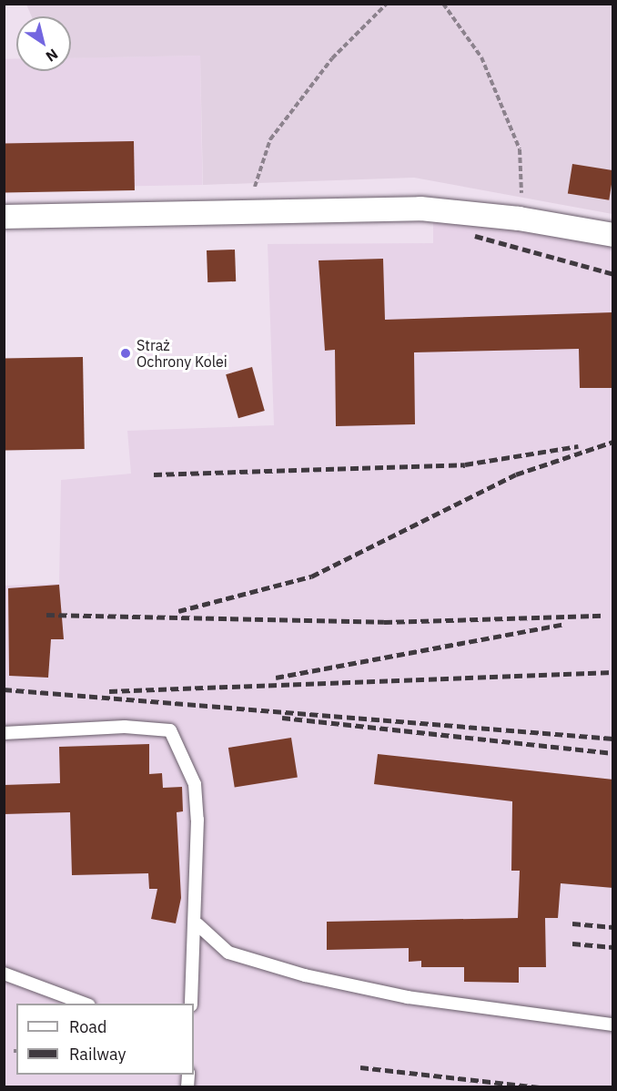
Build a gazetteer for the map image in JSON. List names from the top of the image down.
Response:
{
  "places": ["Straż Ochrony Kolei"],
  "legend": ["Road", "Railway"],
  "north": "bottom right"
}
